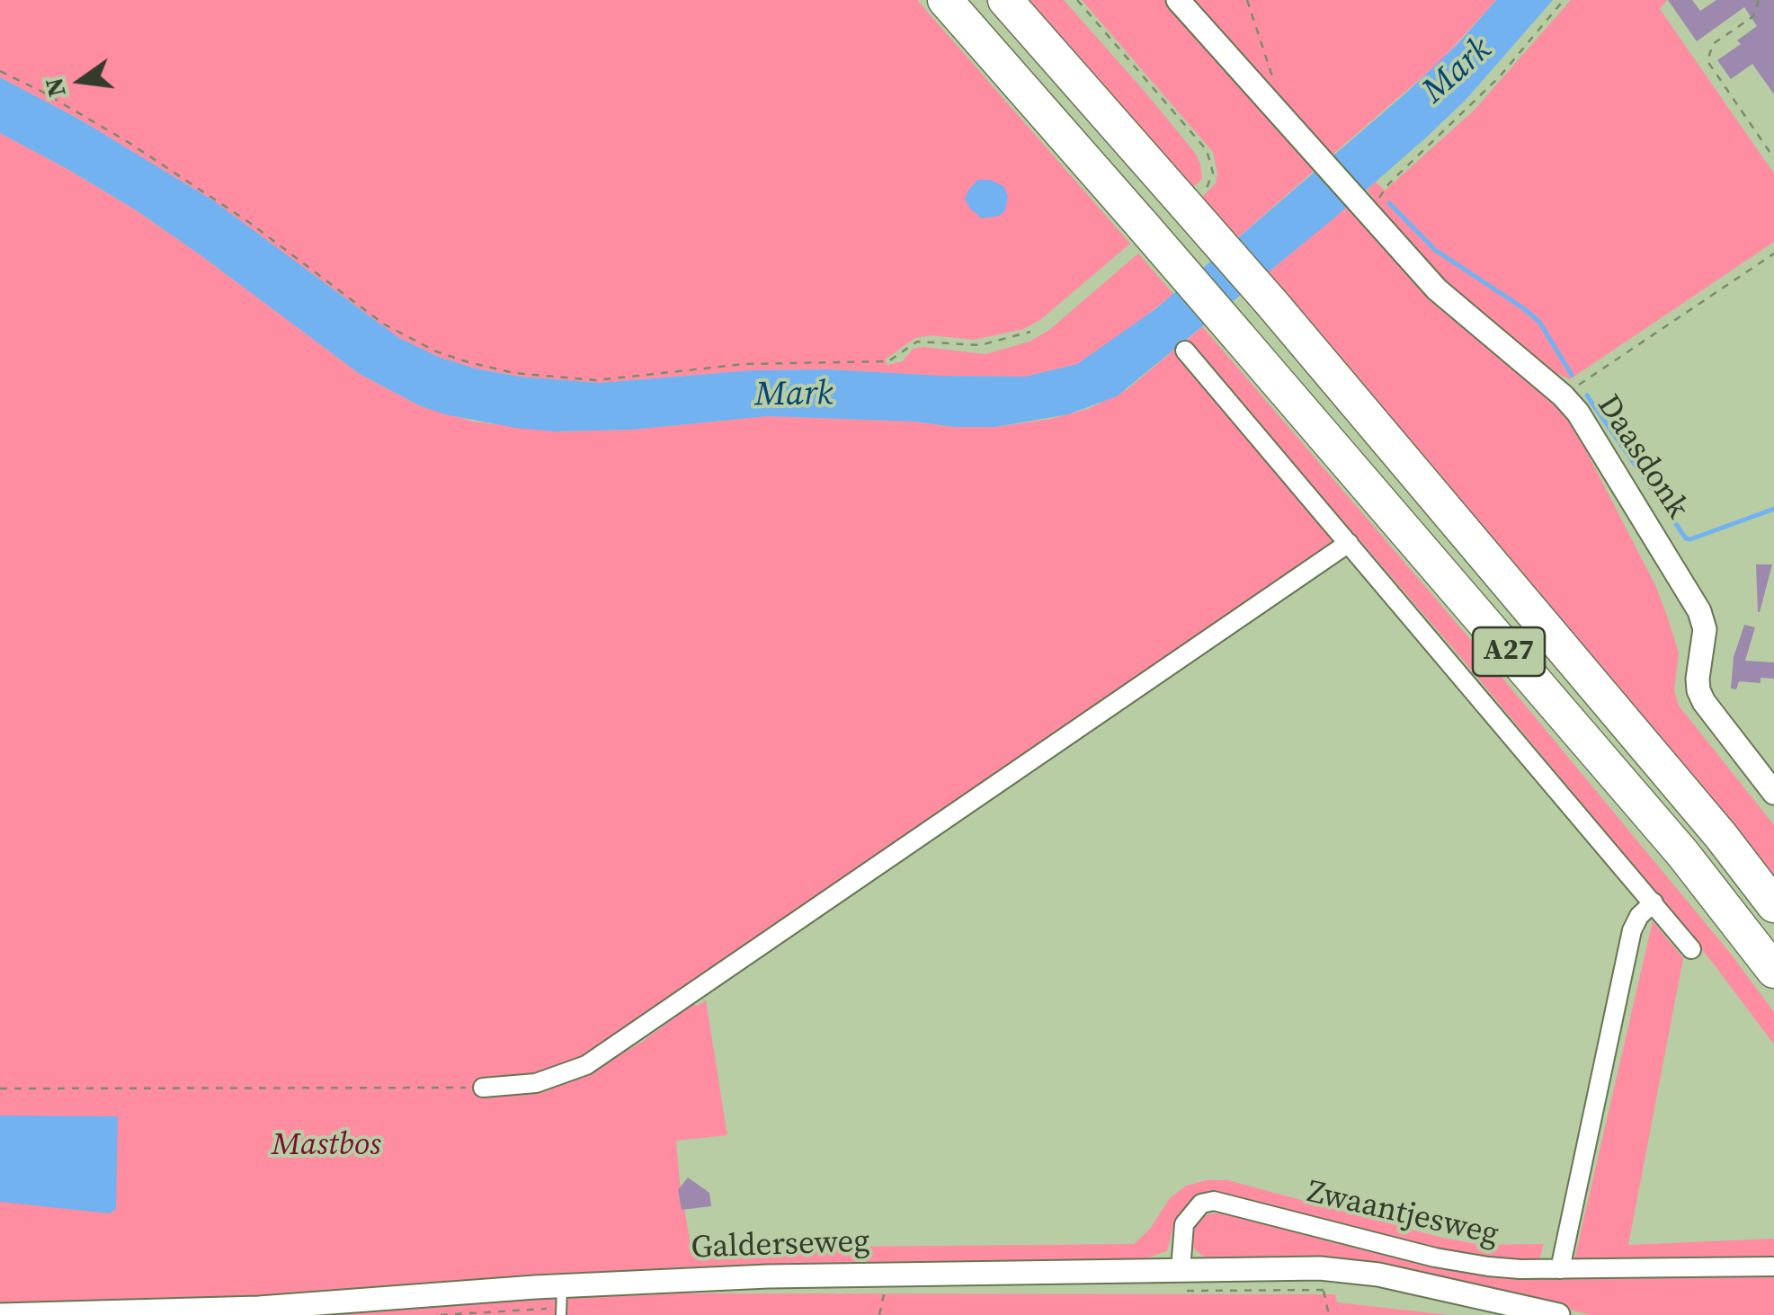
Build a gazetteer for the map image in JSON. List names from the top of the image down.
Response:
{
  "streets": {
    "highway": ["A27"],
    "street": ["Daasdonk", "Zwaantjesweg", "Galderseweg"]
  },
  "crossings": [
    ["Zwaantjesweg", "Galderseweg"]
  ],
  "water": ["Mark"],
  "parks": ["Mastbos"],
  "north": "left"
}
